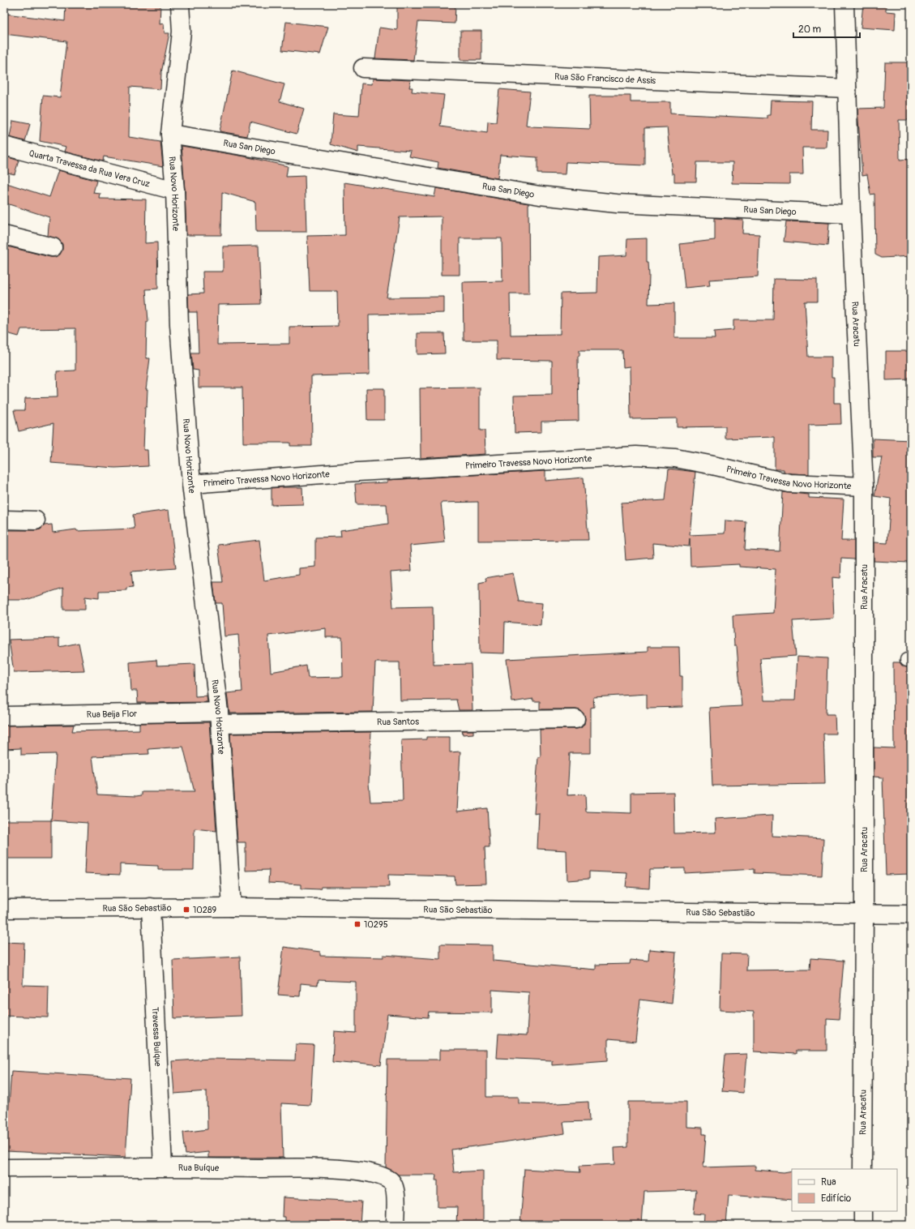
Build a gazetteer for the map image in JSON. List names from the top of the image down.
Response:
{
  "streets": {
    "street": [
      "Rua São Francisco de Assis",
      "Rua San Diego",
      "Quarta Travessa da Rua Vera Cruz",
      "Rua Novo Horizonte",
      "Rua Aracatu",
      "Primeiro Travessa Novo Horizonte",
      "Rua Beija Flor",
      "Rua Santos",
      "Rua São Sebastião",
      "Travessa Buíque",
      "Rua Buíque"
    ]
  },
  "crossings": [
    ["Rua São Francisco de Assis", "Rua Aracatu"],
    ["Rua San Diego", "Rua Novo Horizonte"],
    ["Rua San Diego", "Rua Aracatu"],
    ["Quarta Travessa da Rua Vera Cruz", "Rua Novo Horizonte"],
    ["Rua Novo Horizonte", "Primeiro Travessa Novo Horizonte"],
    ["Rua Novo Horizonte", "Rua Beija Flor"],
    ["Rua Novo Horizonte", "Rua Santos"],
    ["Rua Novo Horizonte", "Rua São Sebastião"],
    ["Rua Aracatu", "Primeiro Travessa Novo Horizonte"],
    ["Rua Aracatu", "Rua São Sebastião"],
    ["Rua Beija Flor", "Rua Santos"],
    ["Rua São Sebastião", "Travessa Buíque"],
    ["Travessa Buíque", "Rua Buíque"]
  ],
  "places": {
    "transit": ["10289", "10295"]
  },
  "legend": ["Rua", "Edifício"],
  "scale_bar": "20 m"
}
